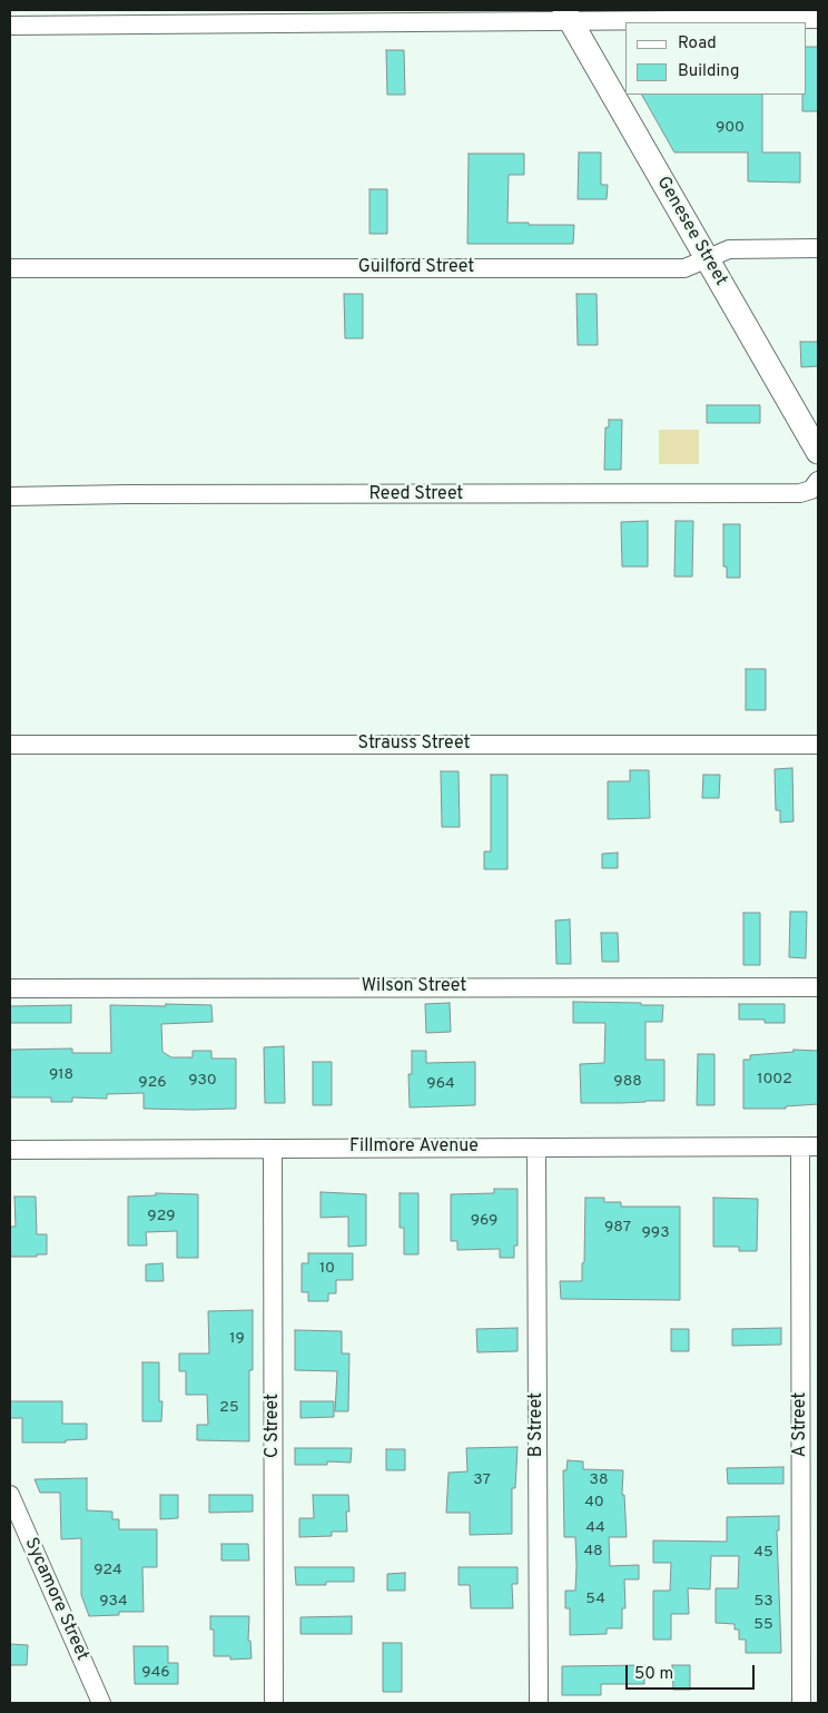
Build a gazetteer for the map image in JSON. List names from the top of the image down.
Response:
{
  "streets": {
    "main road": ["Genesee Street"],
    "street": [
      "Guilford Street",
      "Reed Street",
      "Strauss Street",
      "Wilson Street",
      "Fillmore Avenue",
      "B Street",
      "A Street",
      "C Street",
      "Sycamore Street"
    ]
  },
  "crossings": [
    ["Genesee Street", "Guilford Street"],
    ["Fillmore Avenue", "B Street"],
    ["Fillmore Avenue", "A Street"],
    ["Fillmore Avenue", "C Street"]
  ],
  "house_numbers": [
    "900",
    "918",
    "1002",
    "930",
    "988",
    "926",
    "964",
    "929",
    "969",
    "987",
    "993",
    "10",
    "19",
    "25",
    "37",
    "38",
    "40",
    "44",
    "48",
    "45",
    "924",
    "54",
    "934",
    "53",
    "55",
    "946"
  ],
  "legend": ["Road", "Building"],
  "scale_bar": "50 m"
}
